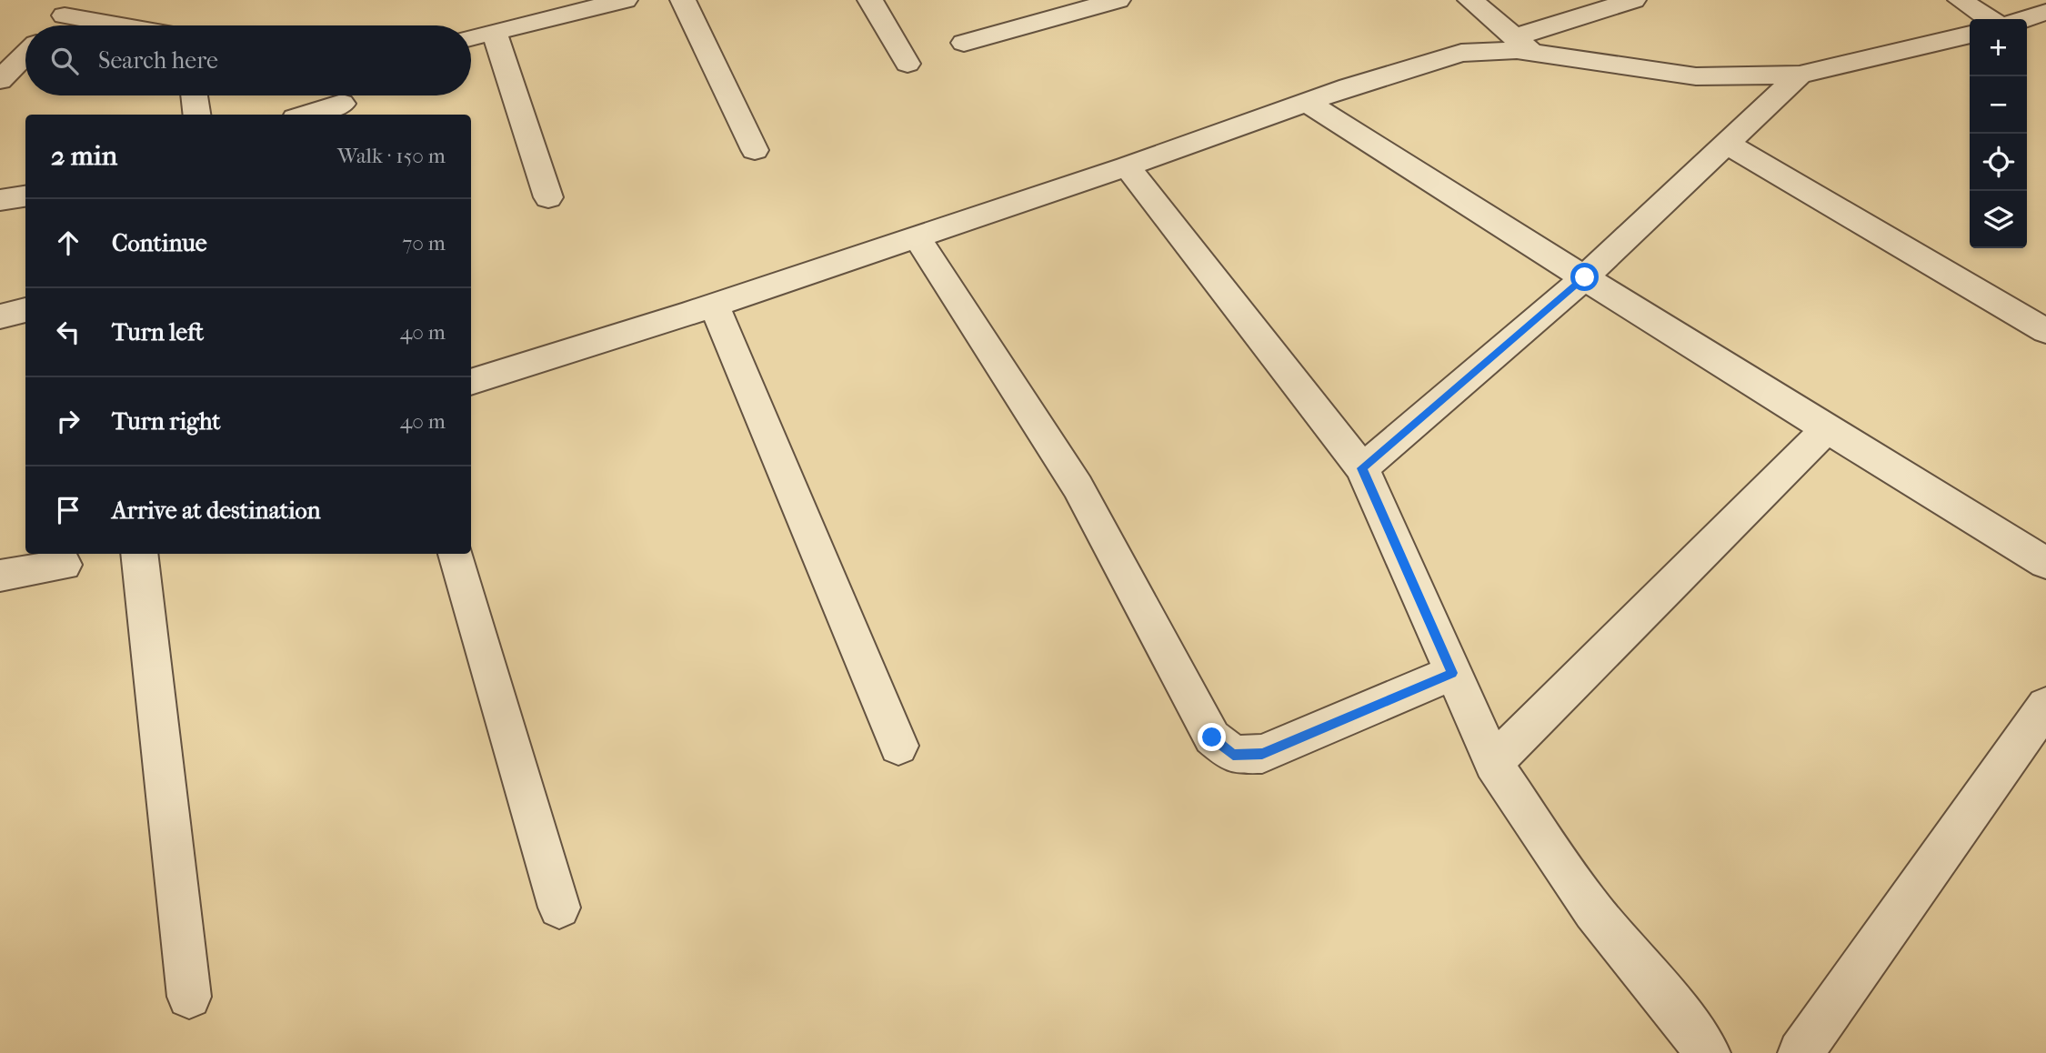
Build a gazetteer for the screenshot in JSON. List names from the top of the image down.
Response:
{
  "page": {
    "map_buttons": ["+", "−"],
    "search": "Search here",
    "heading": ["2 min", "Walk · 150 m"],
    "list": [
      ["Continue", "70 m"],
      ["Turn left", "40 m"],
      ["Turn right", "40 m"],
      "Arrive at destination"
    ]
  }
}
